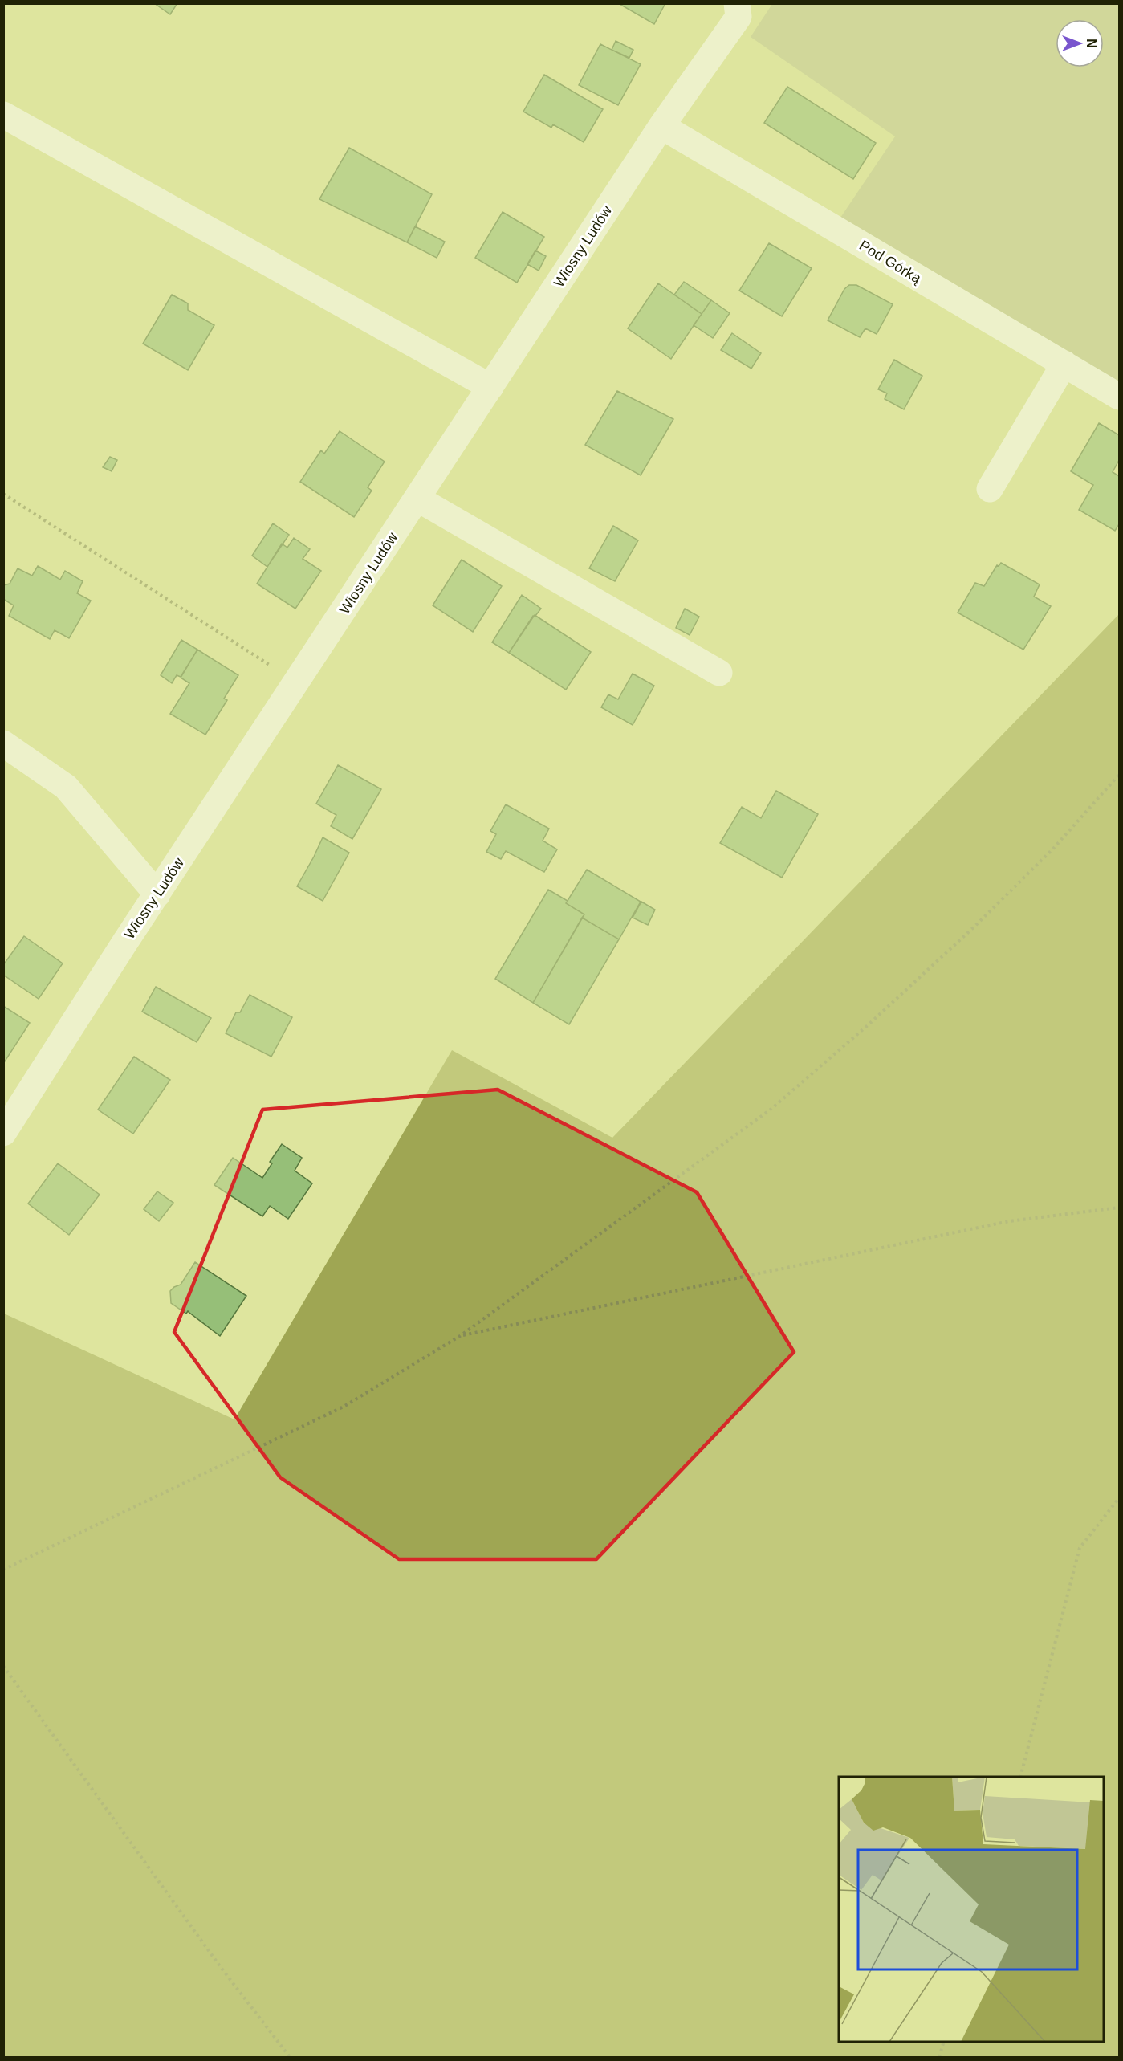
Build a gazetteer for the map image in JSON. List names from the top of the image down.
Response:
{
  "streets": {
    "street": ["Wiosny Ludów", "Pod Górką"]
  },
  "crossings": [
    ["Wiosny Ludów", "Pod Górką"]
  ],
  "north": "right"
}
